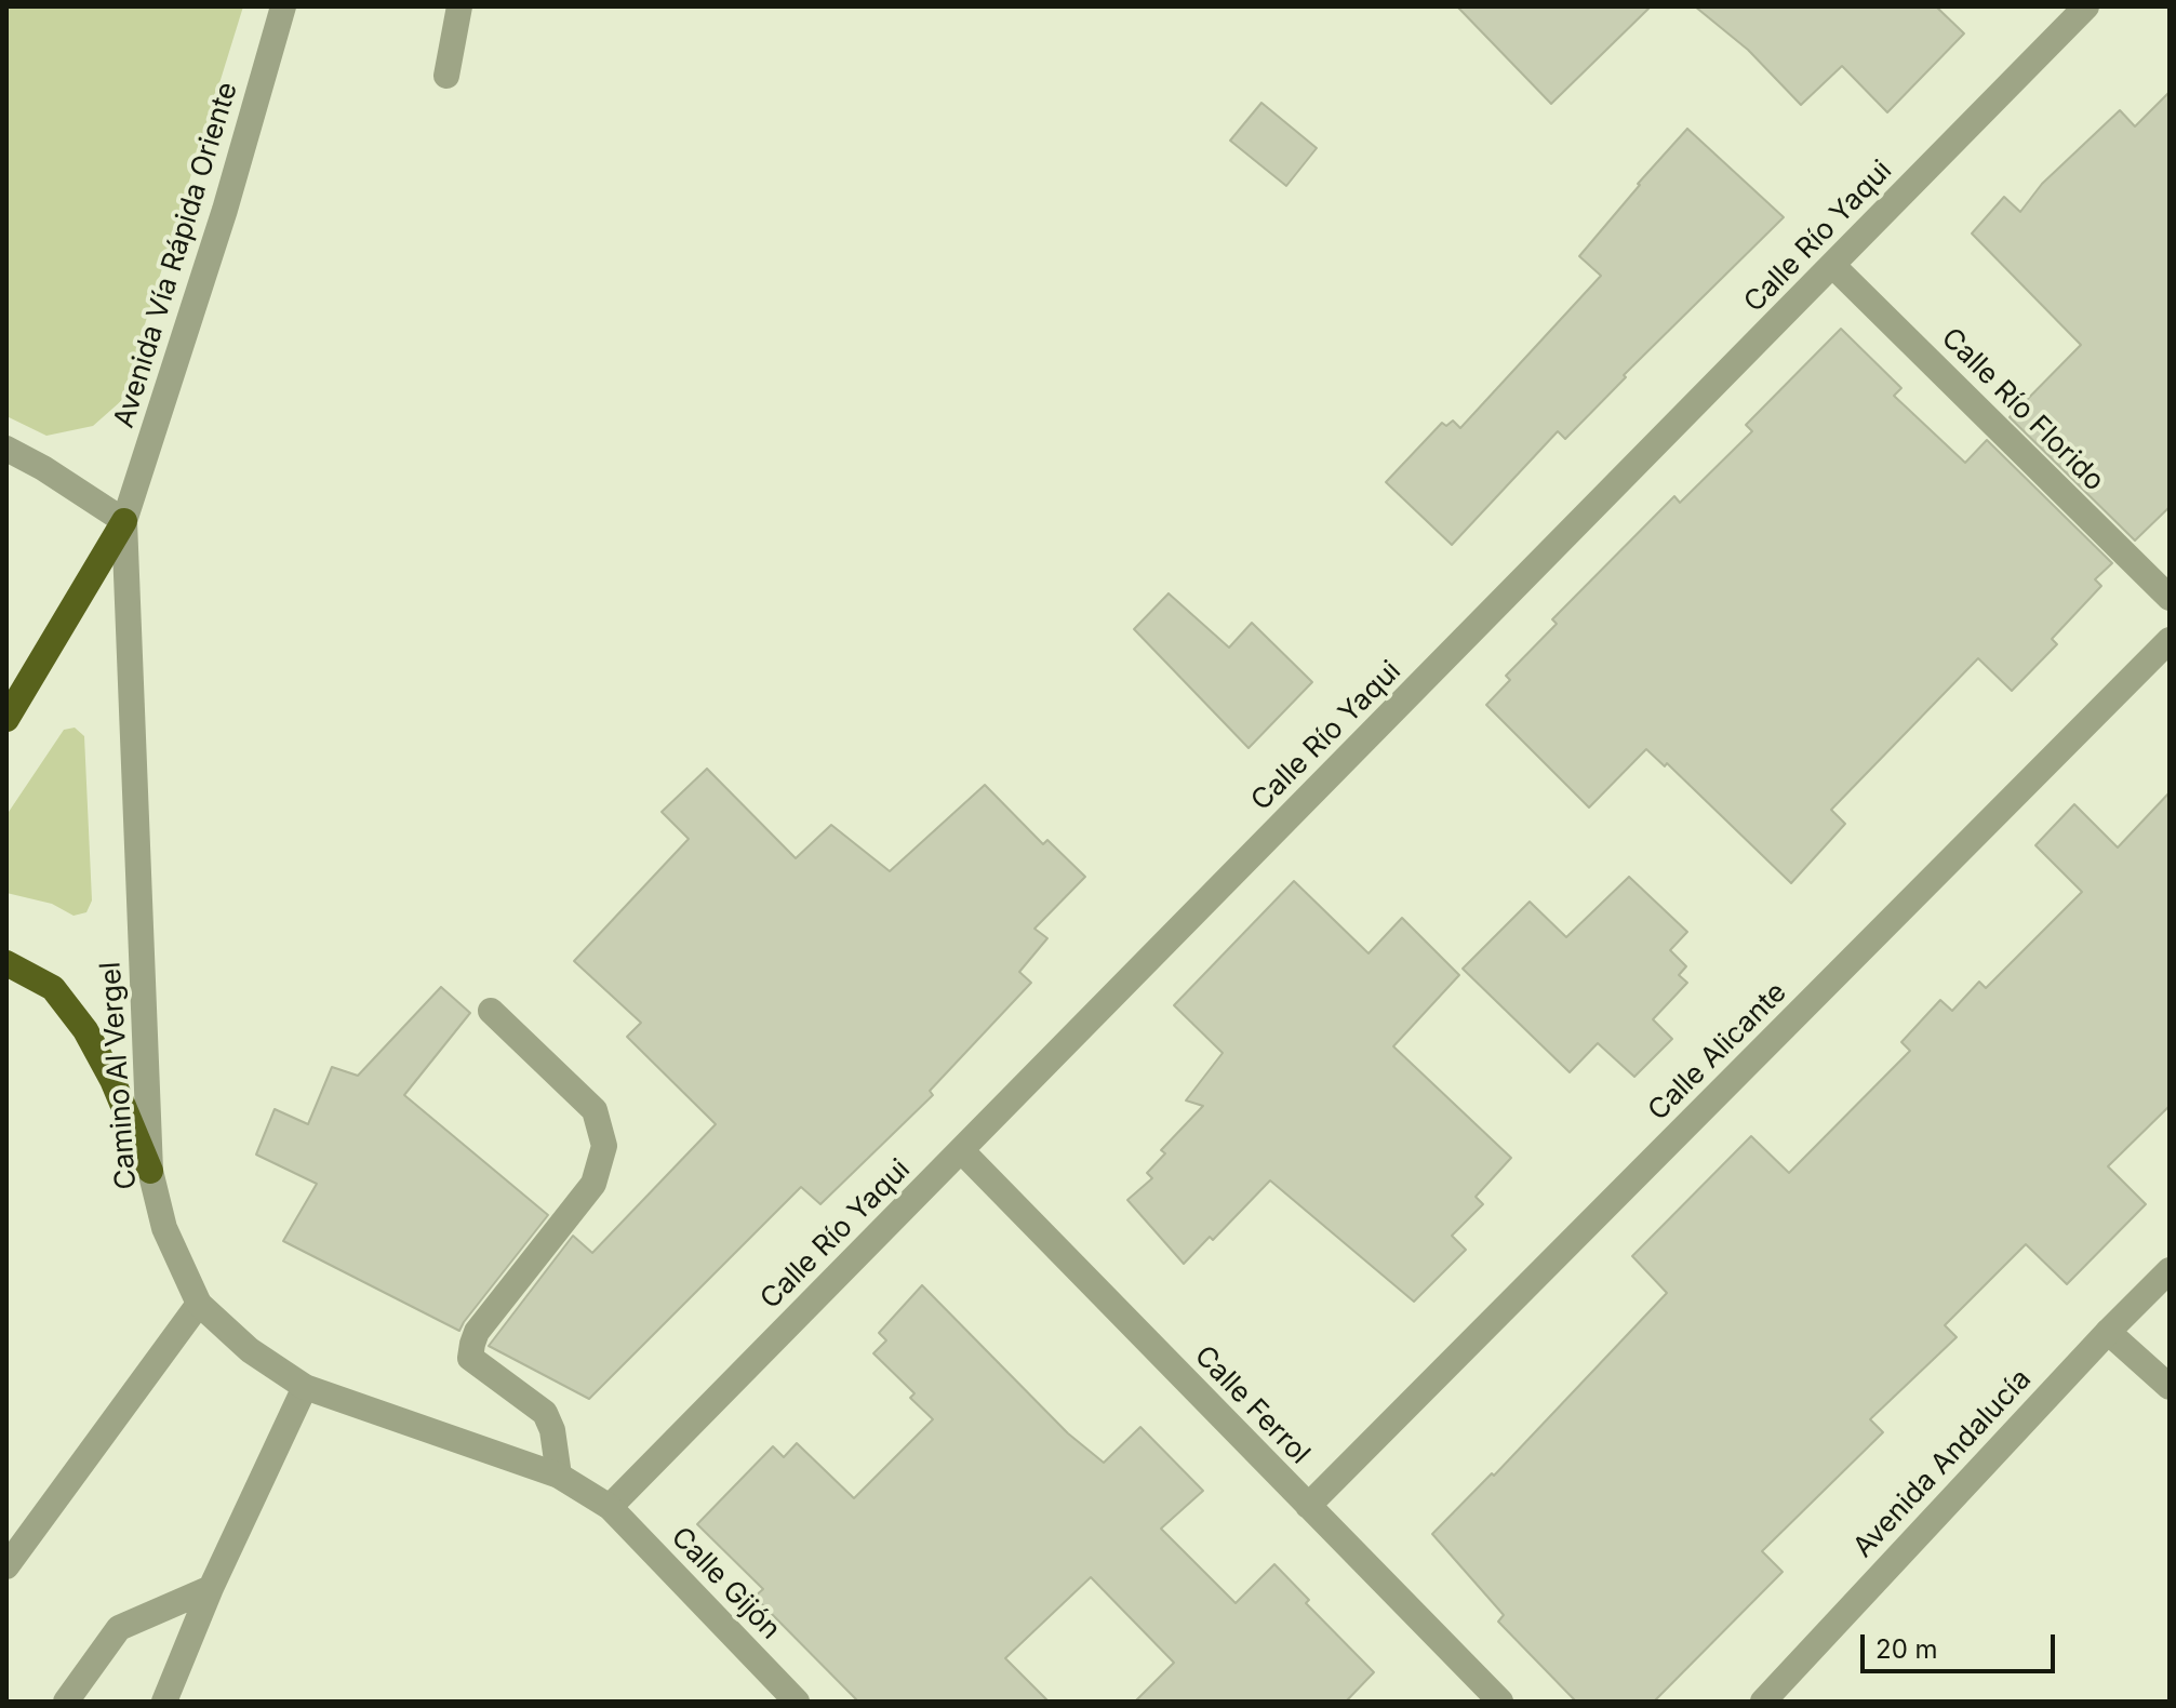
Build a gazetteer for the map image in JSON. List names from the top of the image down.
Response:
{
  "streets": {
    "street": [
      "Calle Río Yaqui",
      "Avenida Vía Rápida Oriente",
      "Calle Río Florido",
      "Calle Alicante",
      "Camino Al Vergel",
      "Calle Ferrol",
      "Avenida Andalucía",
      "Calle Gijón"
    ]
  },
  "crossings": [
    ["Calle Río Yaqui", "Calle Río Florido"],
    ["Calle Río Yaqui", "Camino Al Vergel"],
    ["Calle Río Yaqui", "Calle Ferrol"],
    ["Calle Río Yaqui", "Calle Gijón"],
    ["Avenida Vía Rápida Oriente", "Camino Al Vergel"],
    ["Calle Alicante", "Calle Ferrol"],
    ["Camino Al Vergel", "Calle Gijón"]
  ],
  "scale_bar": "20 m"
}
